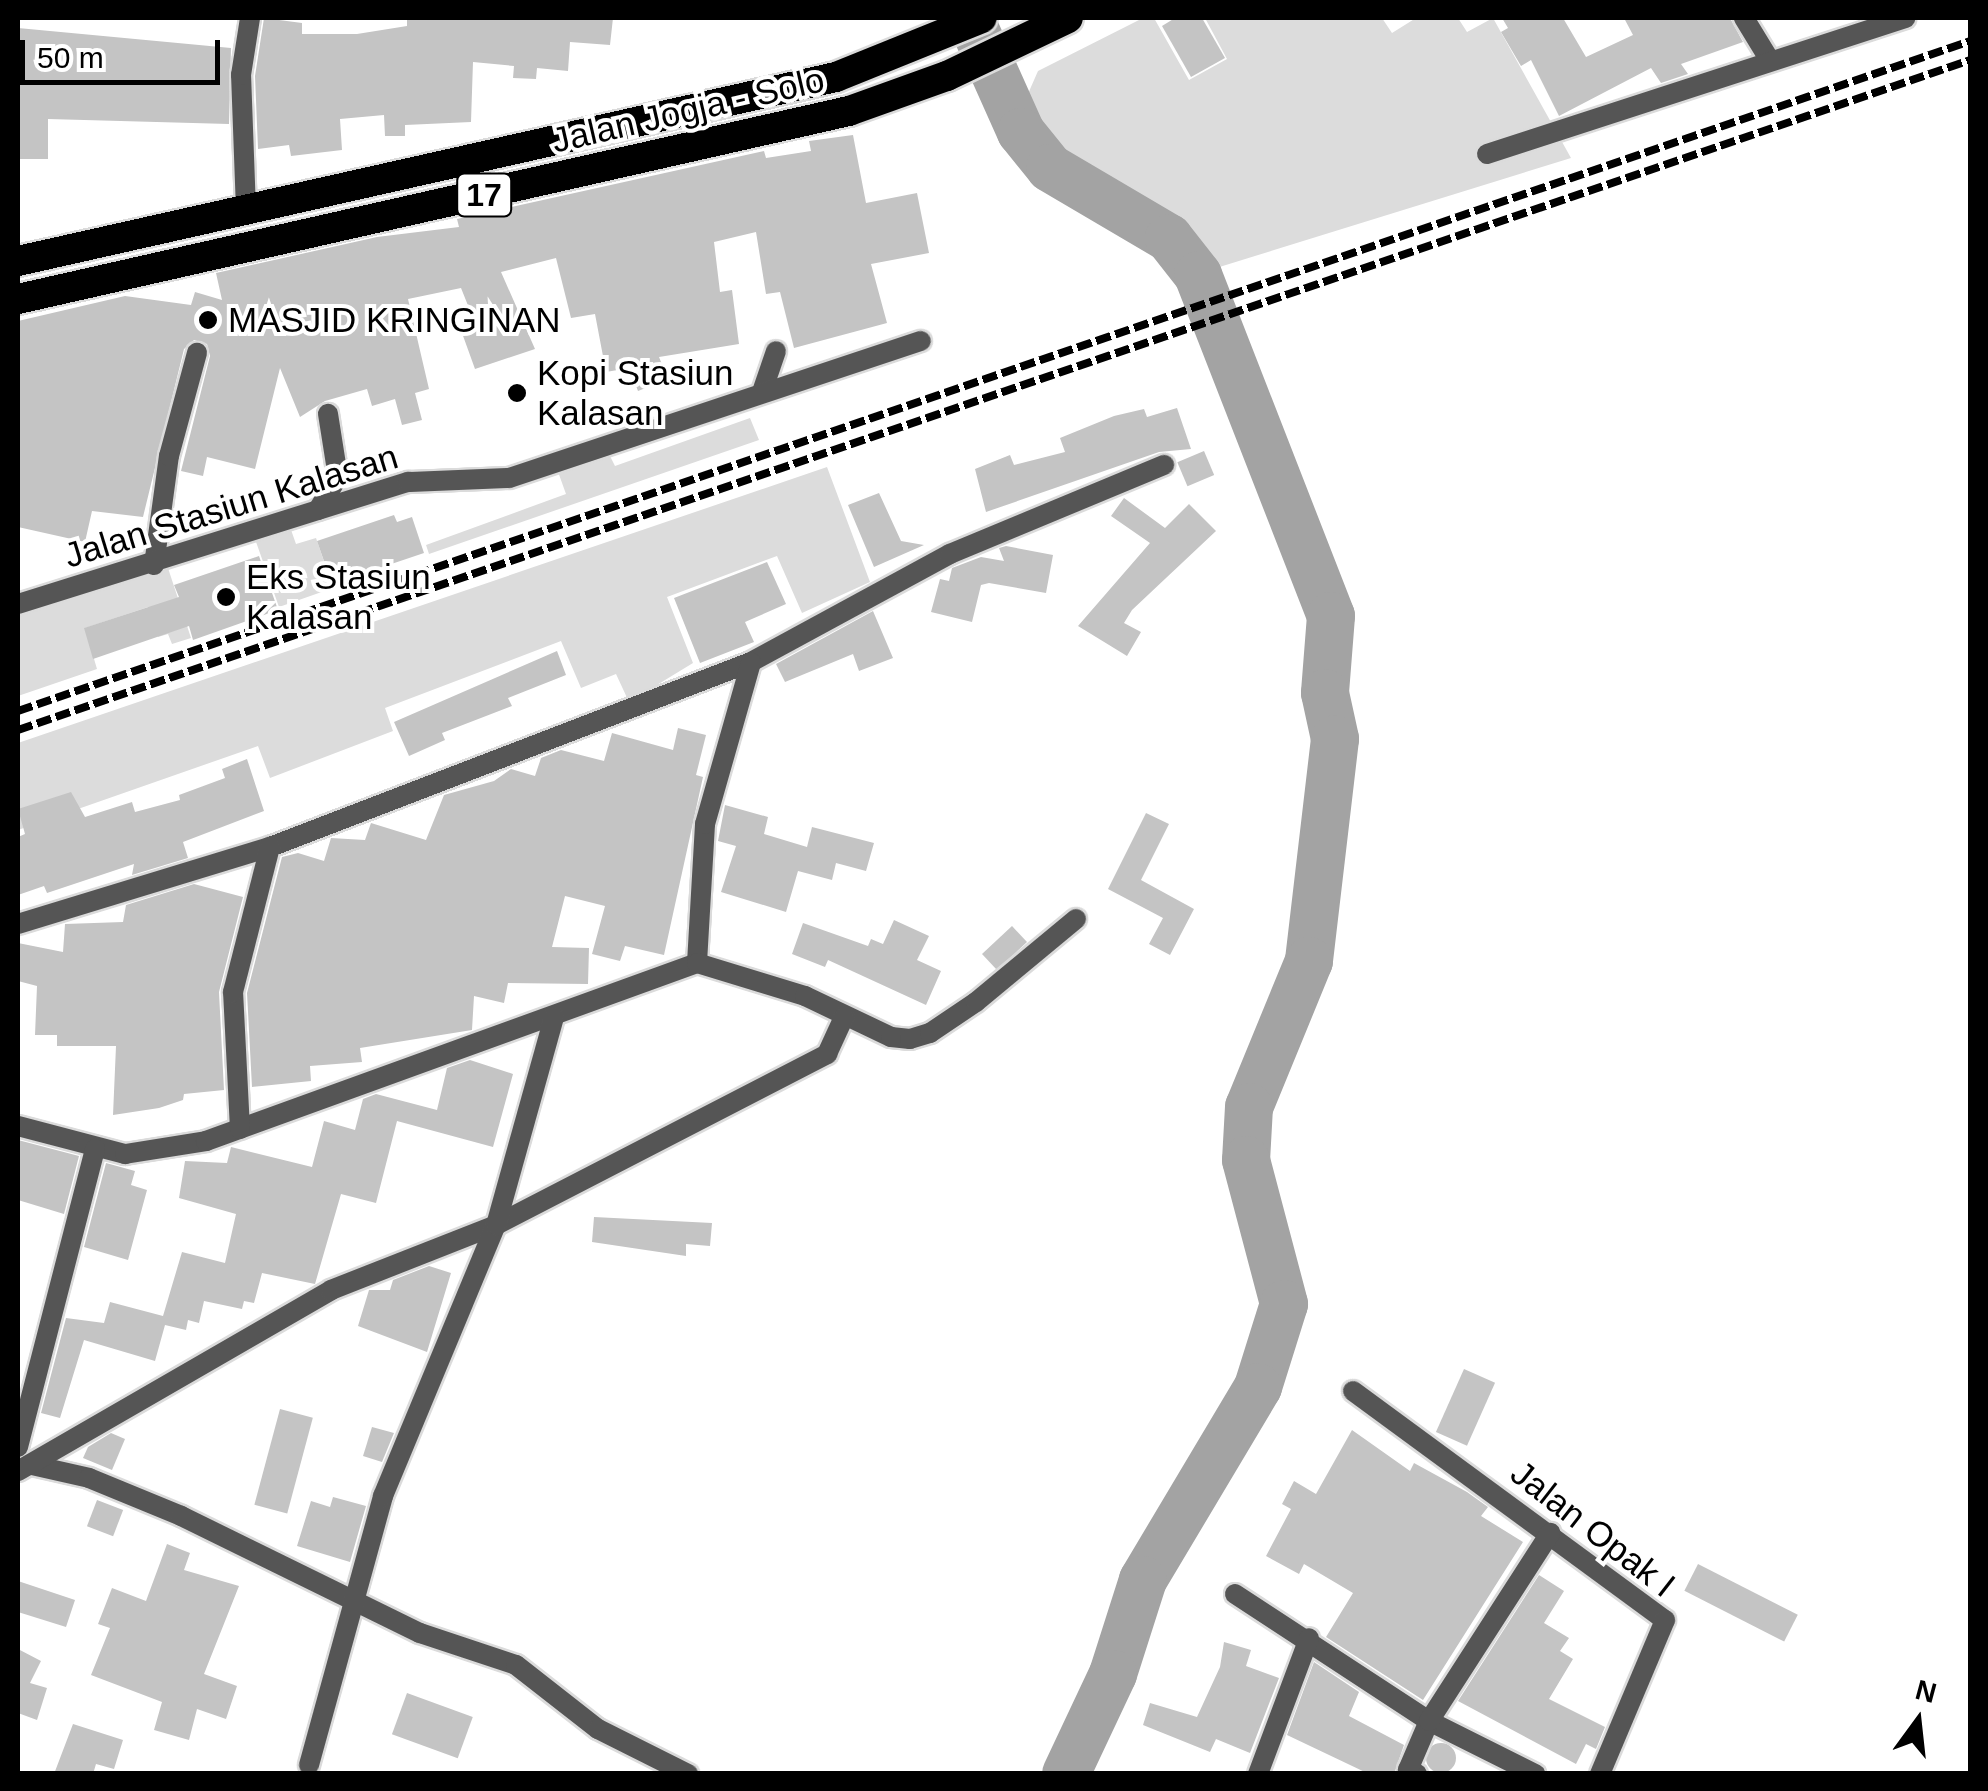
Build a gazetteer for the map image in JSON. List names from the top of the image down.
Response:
{
  "streets": {
    "highway": ["Jalan Jogja - Solo", "17"],
    "street": ["Jalan Stasiun Kalasan", "Jalan Opak I"]
  },
  "places": ["MASJID KRINGINAN", "Kopi Stasiun Kalasan", "Eks Stasiun Kalasan"],
  "scale_bar": "50 m",
  "north": "top"
}
